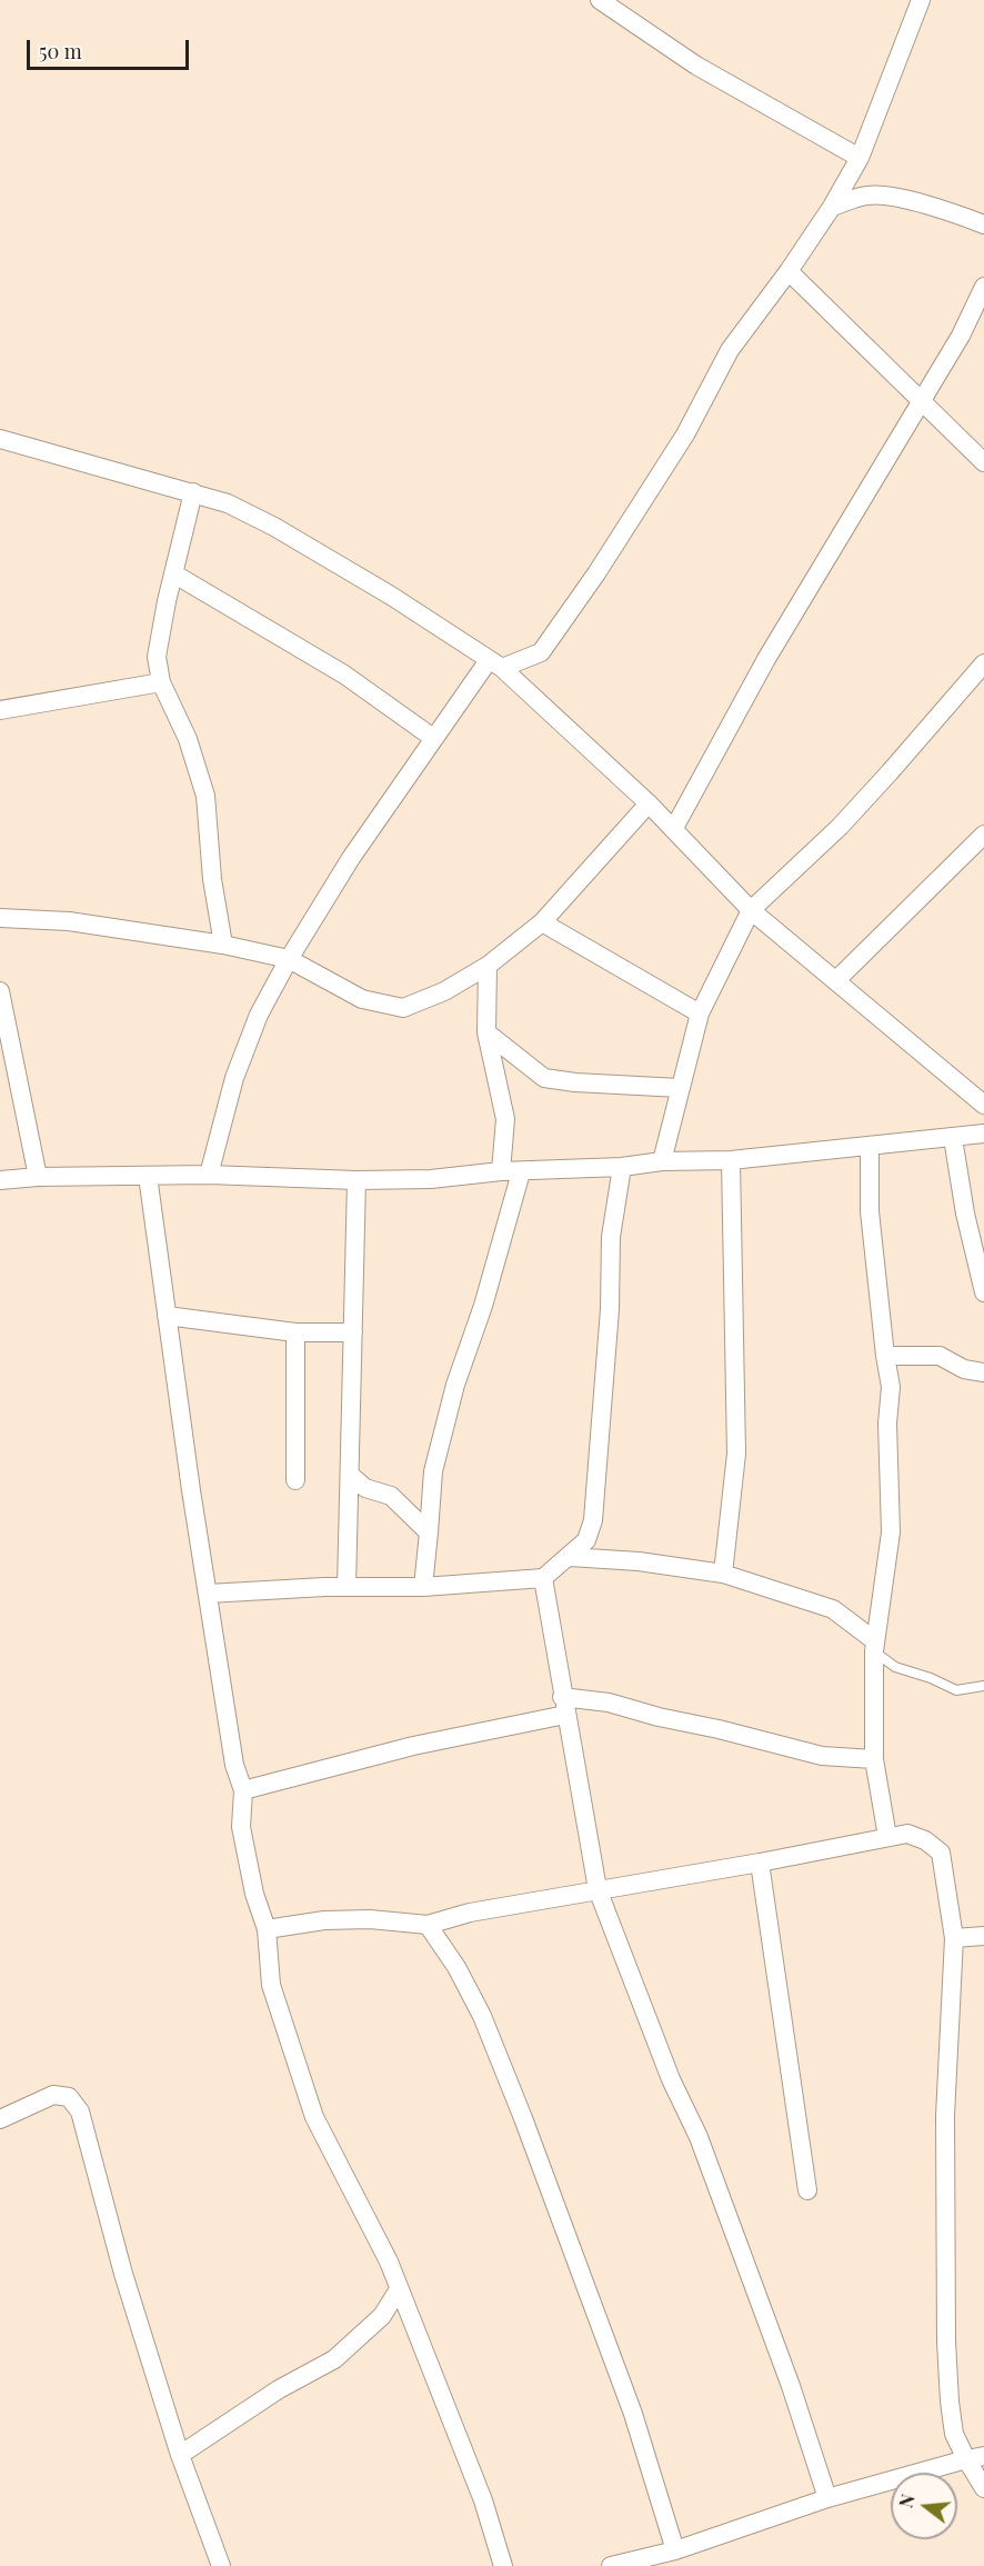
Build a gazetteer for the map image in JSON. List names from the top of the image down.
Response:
{
  "scale_bar": "50 m",
  "north": "left"
}
